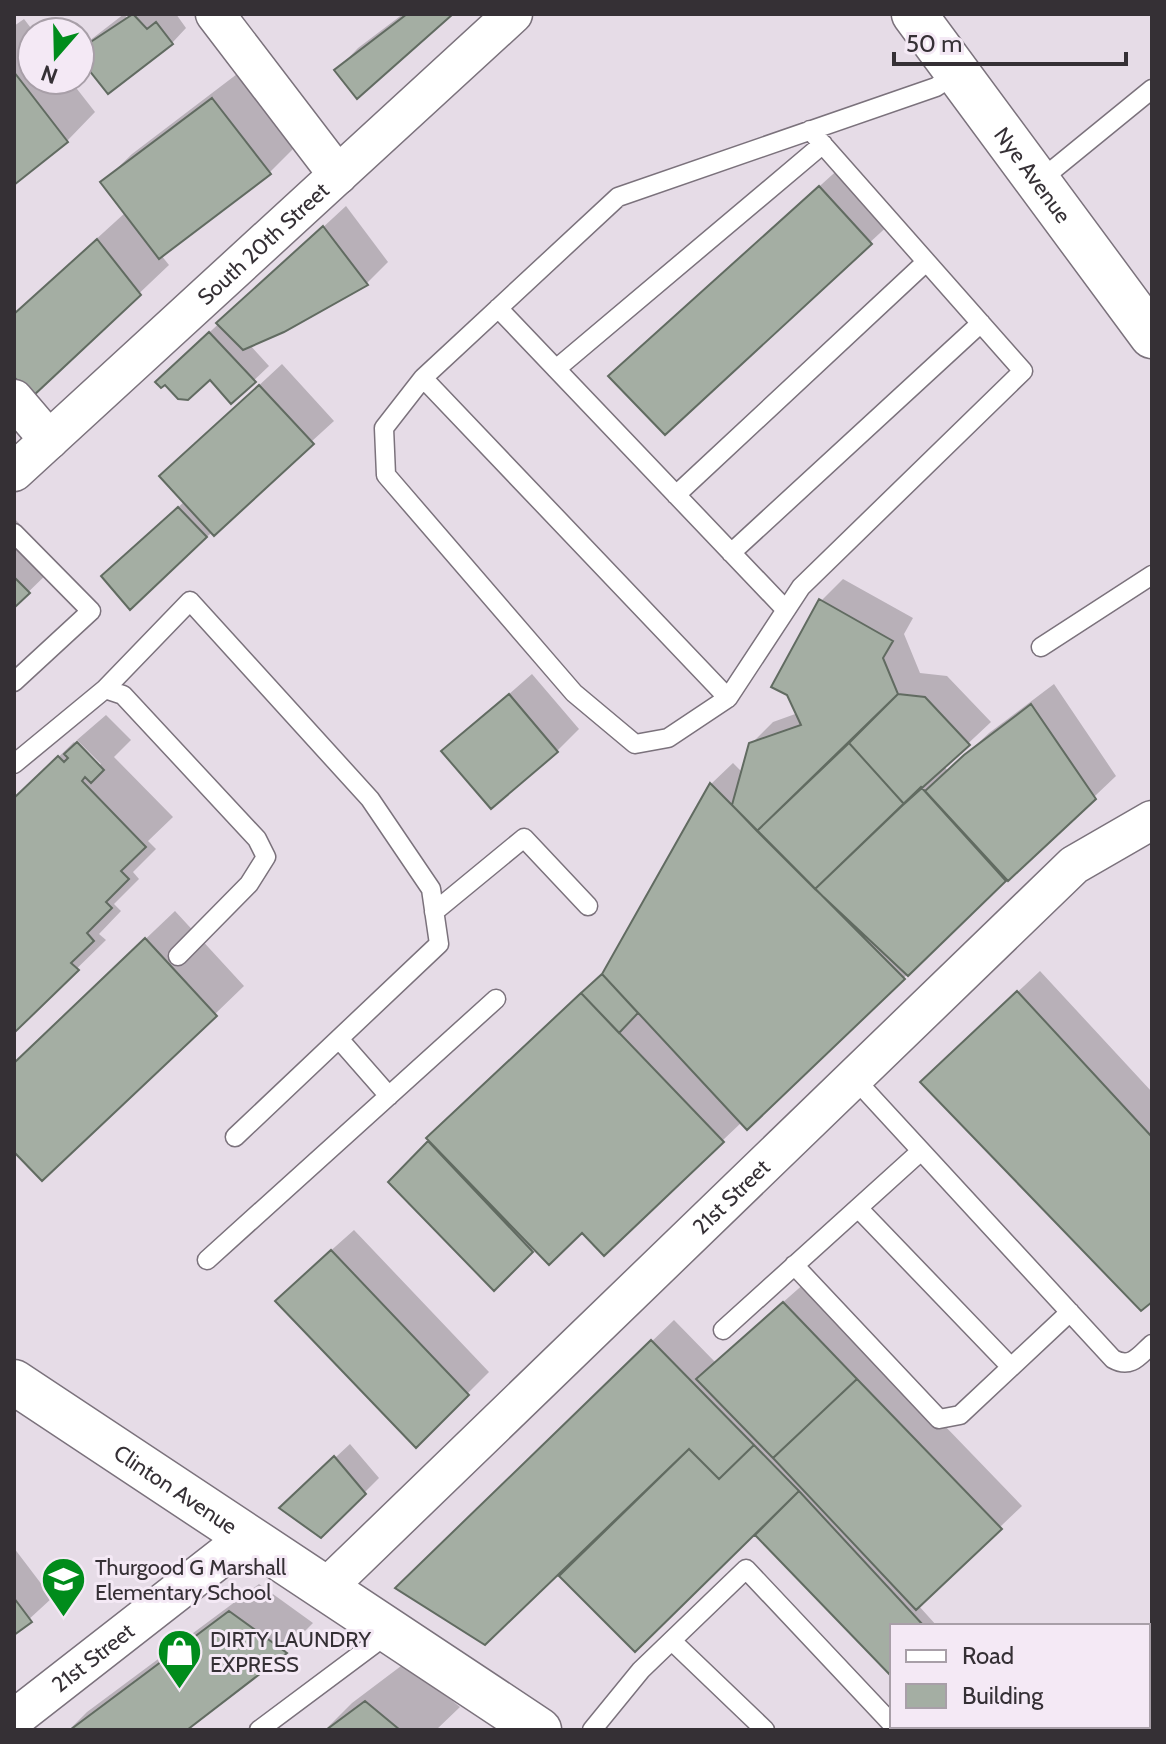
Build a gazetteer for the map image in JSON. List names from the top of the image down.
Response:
{
  "streets": {
    "main road": ["Nye Avenue", "Clinton Avenue"],
    "street": ["South 20th Street", "21st Street"]
  },
  "crossings": [
    ["21st Street", "Clinton Avenue"]
  ],
  "places": {
    "school or university": ["Thurgood G Marshall Elementary School"],
    "shop": ["DIRTY LAUNDRY EXPRESS"]
  },
  "legend": ["Road", "Building"],
  "scale_bar": "50 m",
  "north": "bottom"
}
